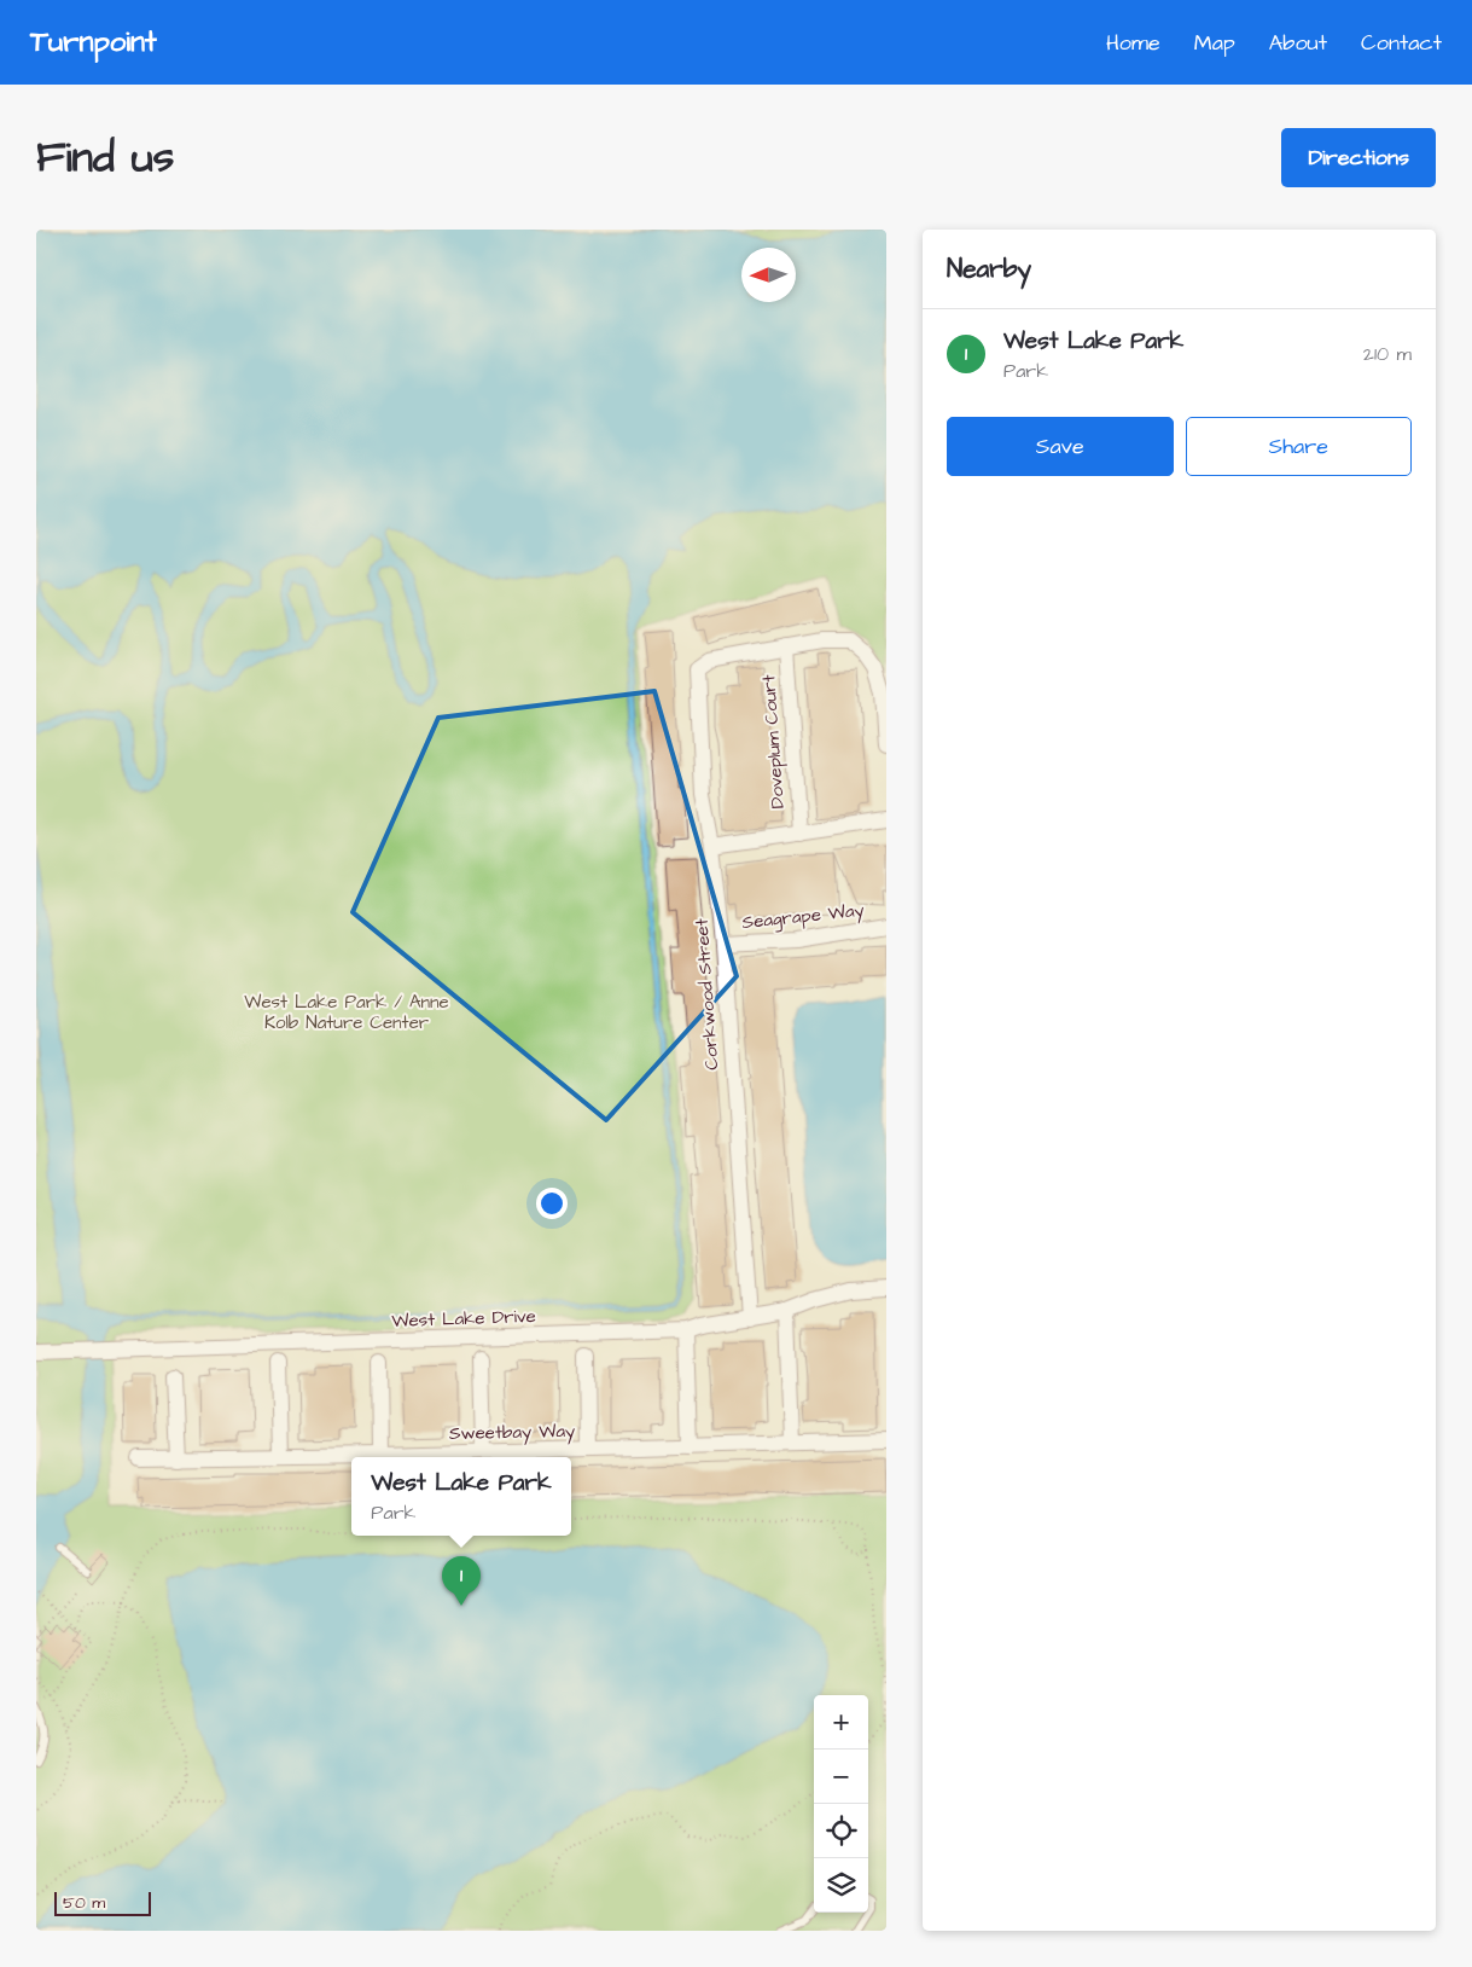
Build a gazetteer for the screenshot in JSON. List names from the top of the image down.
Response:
{
  "streets": {
    "street": [
      "Doveplum Court",
      "Seagrape Way",
      "Corkwood Street",
      "West Lake Drive",
      "Sweetbay Way"
    ]
  },
  "crossings": [
    ["Doveplum Court", "Corkwood Street"],
    ["Seagrape Way", "Corkwood Street"],
    ["Corkwood Street", "West Lake Drive"]
  ],
  "parks": ["West Lake Park / Anne Kolb Nature Center"],
  "scale_bar": "50 m",
  "north": "left",
  "page": {
    "header": "Turnpoint",
    "nav": [
      "Home",
      "Map",
      "About",
      "Contact"
    ],
    "title": "Find us",
    "buttons": [
      "Directions",
      ["Save", "Share"]
    ],
    "heading": "Nearby",
    "list": [
      {
        "mark": "1",
        "name": "West Lake Park",
        "note": "Park",
        "value": "210 m"
      }
    ],
    "popup": ["West Lake Park", "Park"],
    "pins": "1",
    "map_buttons": ["+", "−"],
    "scale": "50 m"
  }
}
